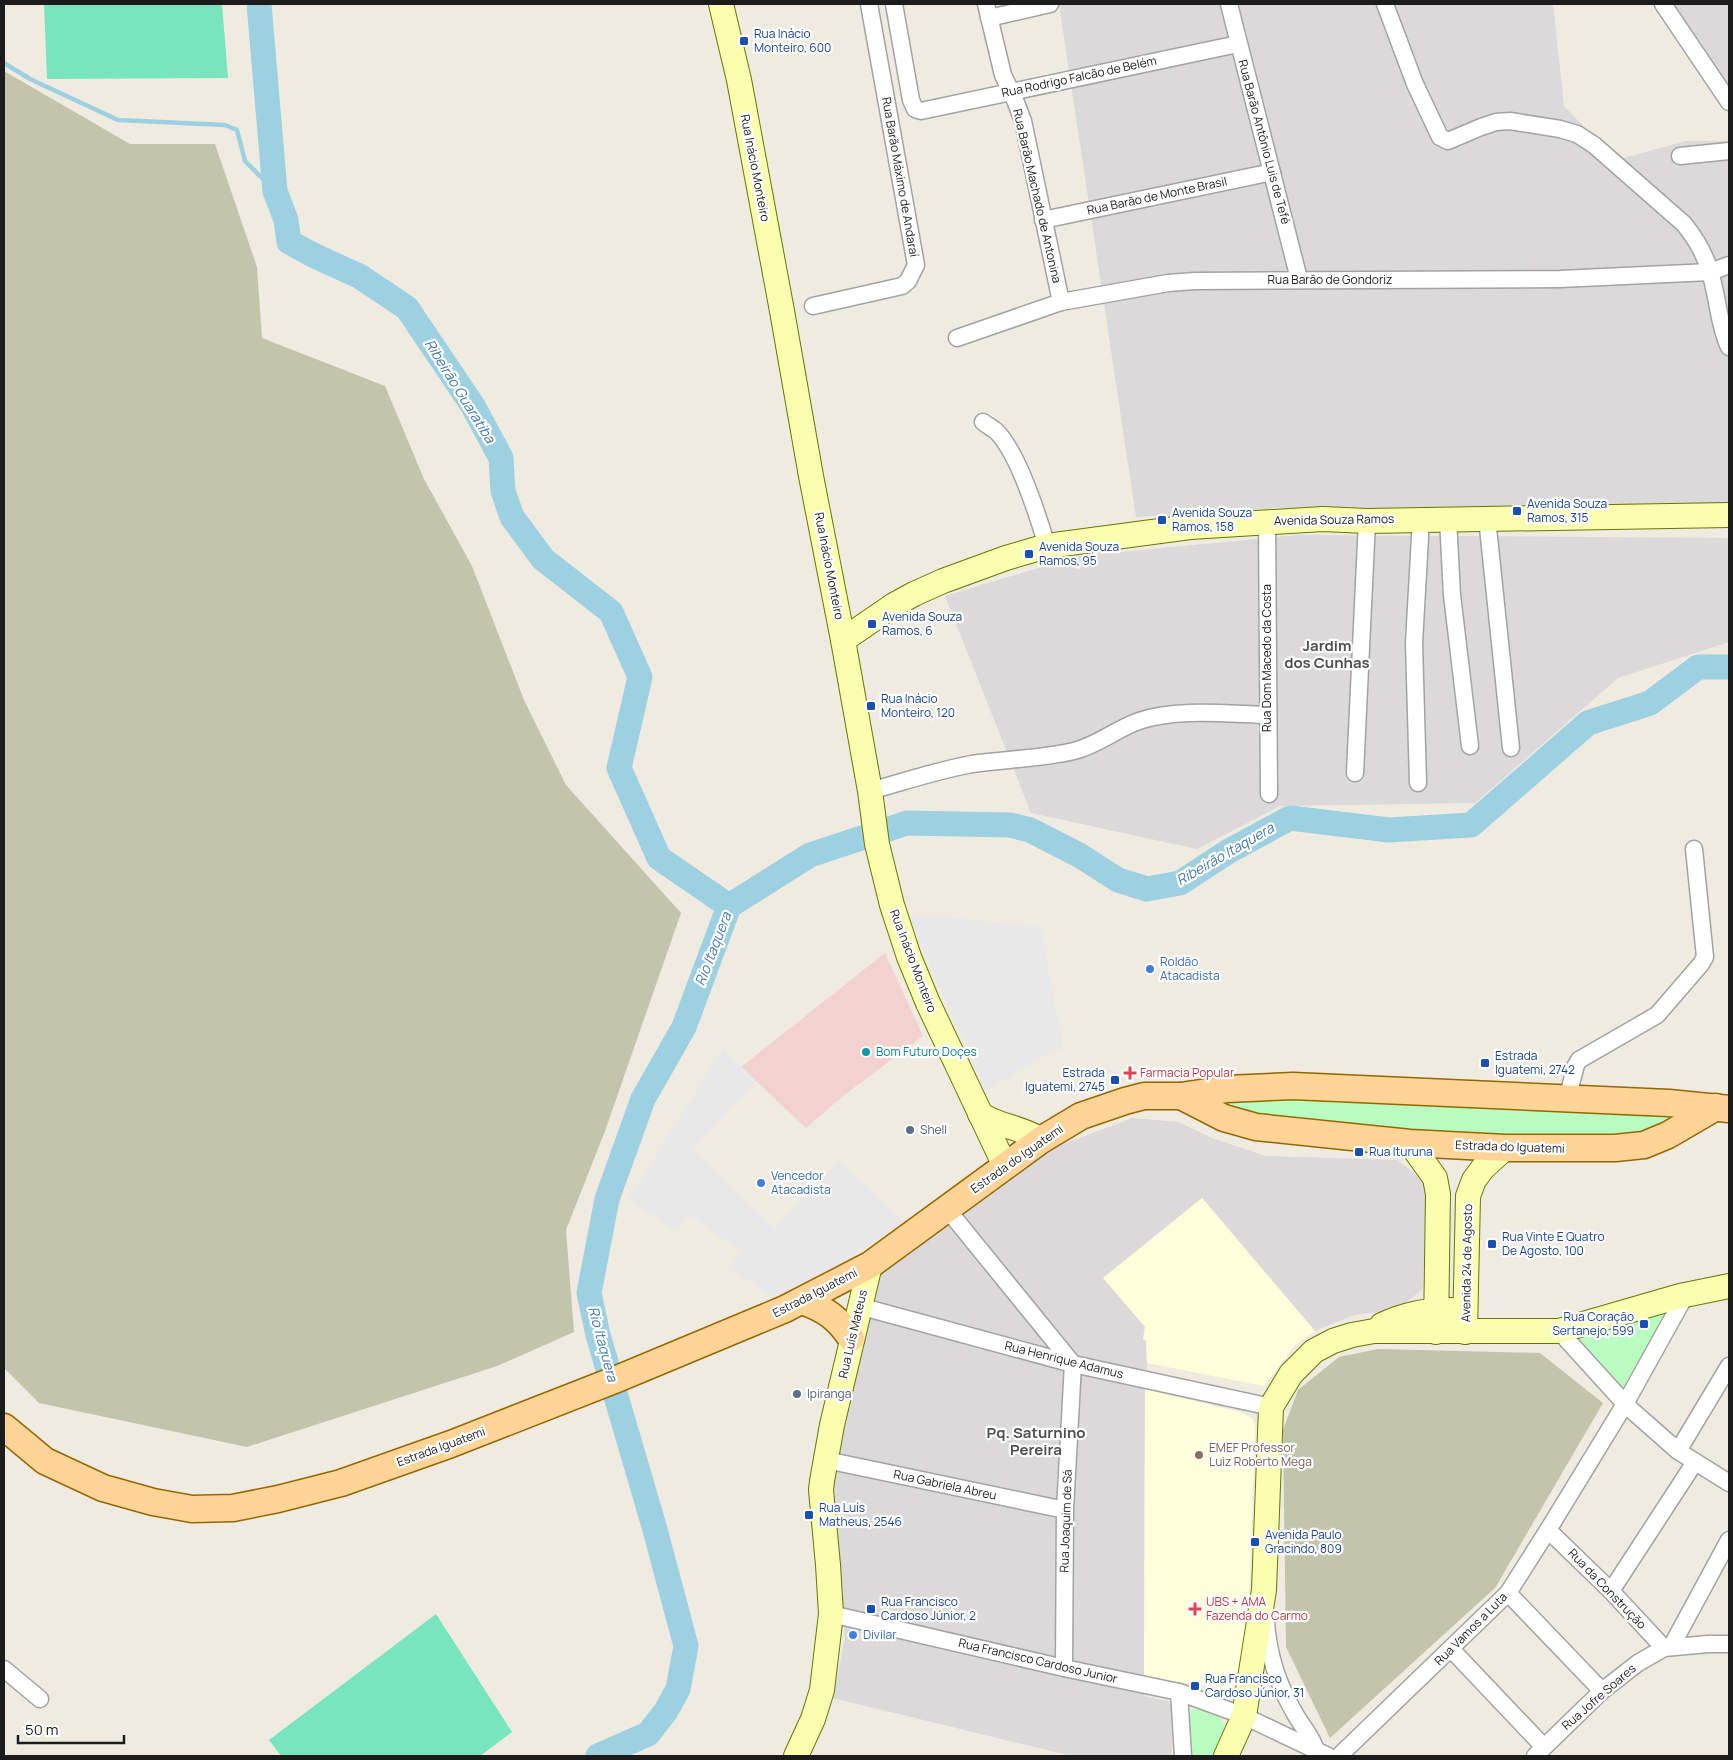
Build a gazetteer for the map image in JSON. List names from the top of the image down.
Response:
{
  "streets": {
    "main road": ["Estrada do Iguatemi", "Estrada Iguatemi"],
    "street": [
      "Rua Rodrigo Falcão de Belém",
      "Rua Barão Antônio Luis de Tefé",
      "Rua Inácio Monteiro",
      "Rua Barão Máximo de Andaraí",
      "Rua Barão Machado de Antonina",
      "Rua Barão de Monte Brasil",
      "Rua Barão de Gondoriz",
      "Avenida Souza Ramos",
      "Rua Dom Macedo da Costa",
      "Avenida 24 de Agosto",
      "Rua Luís Mateus",
      "Rua Henrique Adamus",
      "Rua Gabriela Abreu",
      "Rua Joaquim de Sá",
      "Rua da Construção",
      "Rua Vamos a Luta",
      "Rua Francisco Cardoso Junior",
      "Rua Jofre Soares"
    ]
  },
  "crossings": [
    ["Rua Rodrigo Falcão de Belém", "Rua Barão Antônio Luis de Tefé"],
    ["Rua Rodrigo Falcão de Belém", "Rua Barão Machado de Antonina"],
    ["Rua Barão Antônio Luis de Tefé", "Rua Barão de Monte Brasil"],
    ["Rua Barão Antônio Luis de Tefé", "Rua Barão de Gondoriz"],
    ["Rua Inácio Monteiro", "Avenida Souza Ramos"],
    ["Rua Inácio Monteiro", "Estrada do Iguatemi"],
    ["Rua Barão Machado de Antonina", "Rua Barão de Monte Brasil"],
    ["Rua Barão Machado de Antonina", "Rua Barão de Gondoriz"],
    ["Avenida Souza Ramos", "Rua Dom Macedo da Costa"],
    ["Estrada do Iguatemi", "Avenida 24 de Agosto"],
    ["Estrada do Iguatemi", "Estrada Iguatemi"],
    ["Estrada do Iguatemi", "Rua Luís Mateus"],
    ["Estrada Iguatemi", "Rua Luís Mateus"],
    ["Rua Luís Mateus", "Rua Henrique Adamus"],
    ["Rua Luís Mateus", "Rua Gabriela Abreu"],
    ["Rua Luís Mateus", "Rua Francisco Cardoso Junior"],
    ["Rua Henrique Adamus", "Rua Joaquim de Sá"],
    ["Rua Gabriela Abreu", "Rua Joaquim de Sá"],
    ["Rua Joaquim de Sá", "Rua Francisco Cardoso Junior"],
    ["Rua da Construção", "Rua Vamos a Luta"],
    ["Rua da Construção", "Rua Jofre Soares"]
  ],
  "districts": ["Jardim dos Cunhas", "Pq. Saturnino Pereira"],
  "water": ["Ribeirão Guaratiba", "Ribeirão Itaquera", "Rio Itaquera"],
  "places": {
    "transit": [
      "Rua Inácio Monteiro, 600",
      "Avenida Souza Ramos, 315",
      "Avenida Souza Ramos, 158",
      "Avenida Souza Ramos, 95",
      "Avenida Souza Ramos, 6",
      "Rua Inácio Monteiro, 120",
      "Estrada Iguatemi, 2742",
      "Estrada Iguatemi, 2745",
      "Rua Ituruna",
      "Rua Vinte E Quatro De Agosto, 100",
      "Rua Coração Sertanejo, 599",
      "Rua Luís Matheus, 2546",
      "Avenida Paulo Gracindo, 809",
      "Rua Francisco Cardoso Júnior, 2",
      "Rua Francisco Cardoso Júnior, 31"
    ],
    "other": [
      "Roldão Atacadista",
      "Bom Futuro Doçes",
      "Shell",
      "Vencedor Atacadista",
      "Ipiranga",
      "EMEF Professor Luiz Roberto Mega",
      "Divilar"
    ],
    "health": ["Farmacia Popular", "UBS + AMA Fazenda do Carmo"]
  },
  "scale_bar": "50 m"
}
